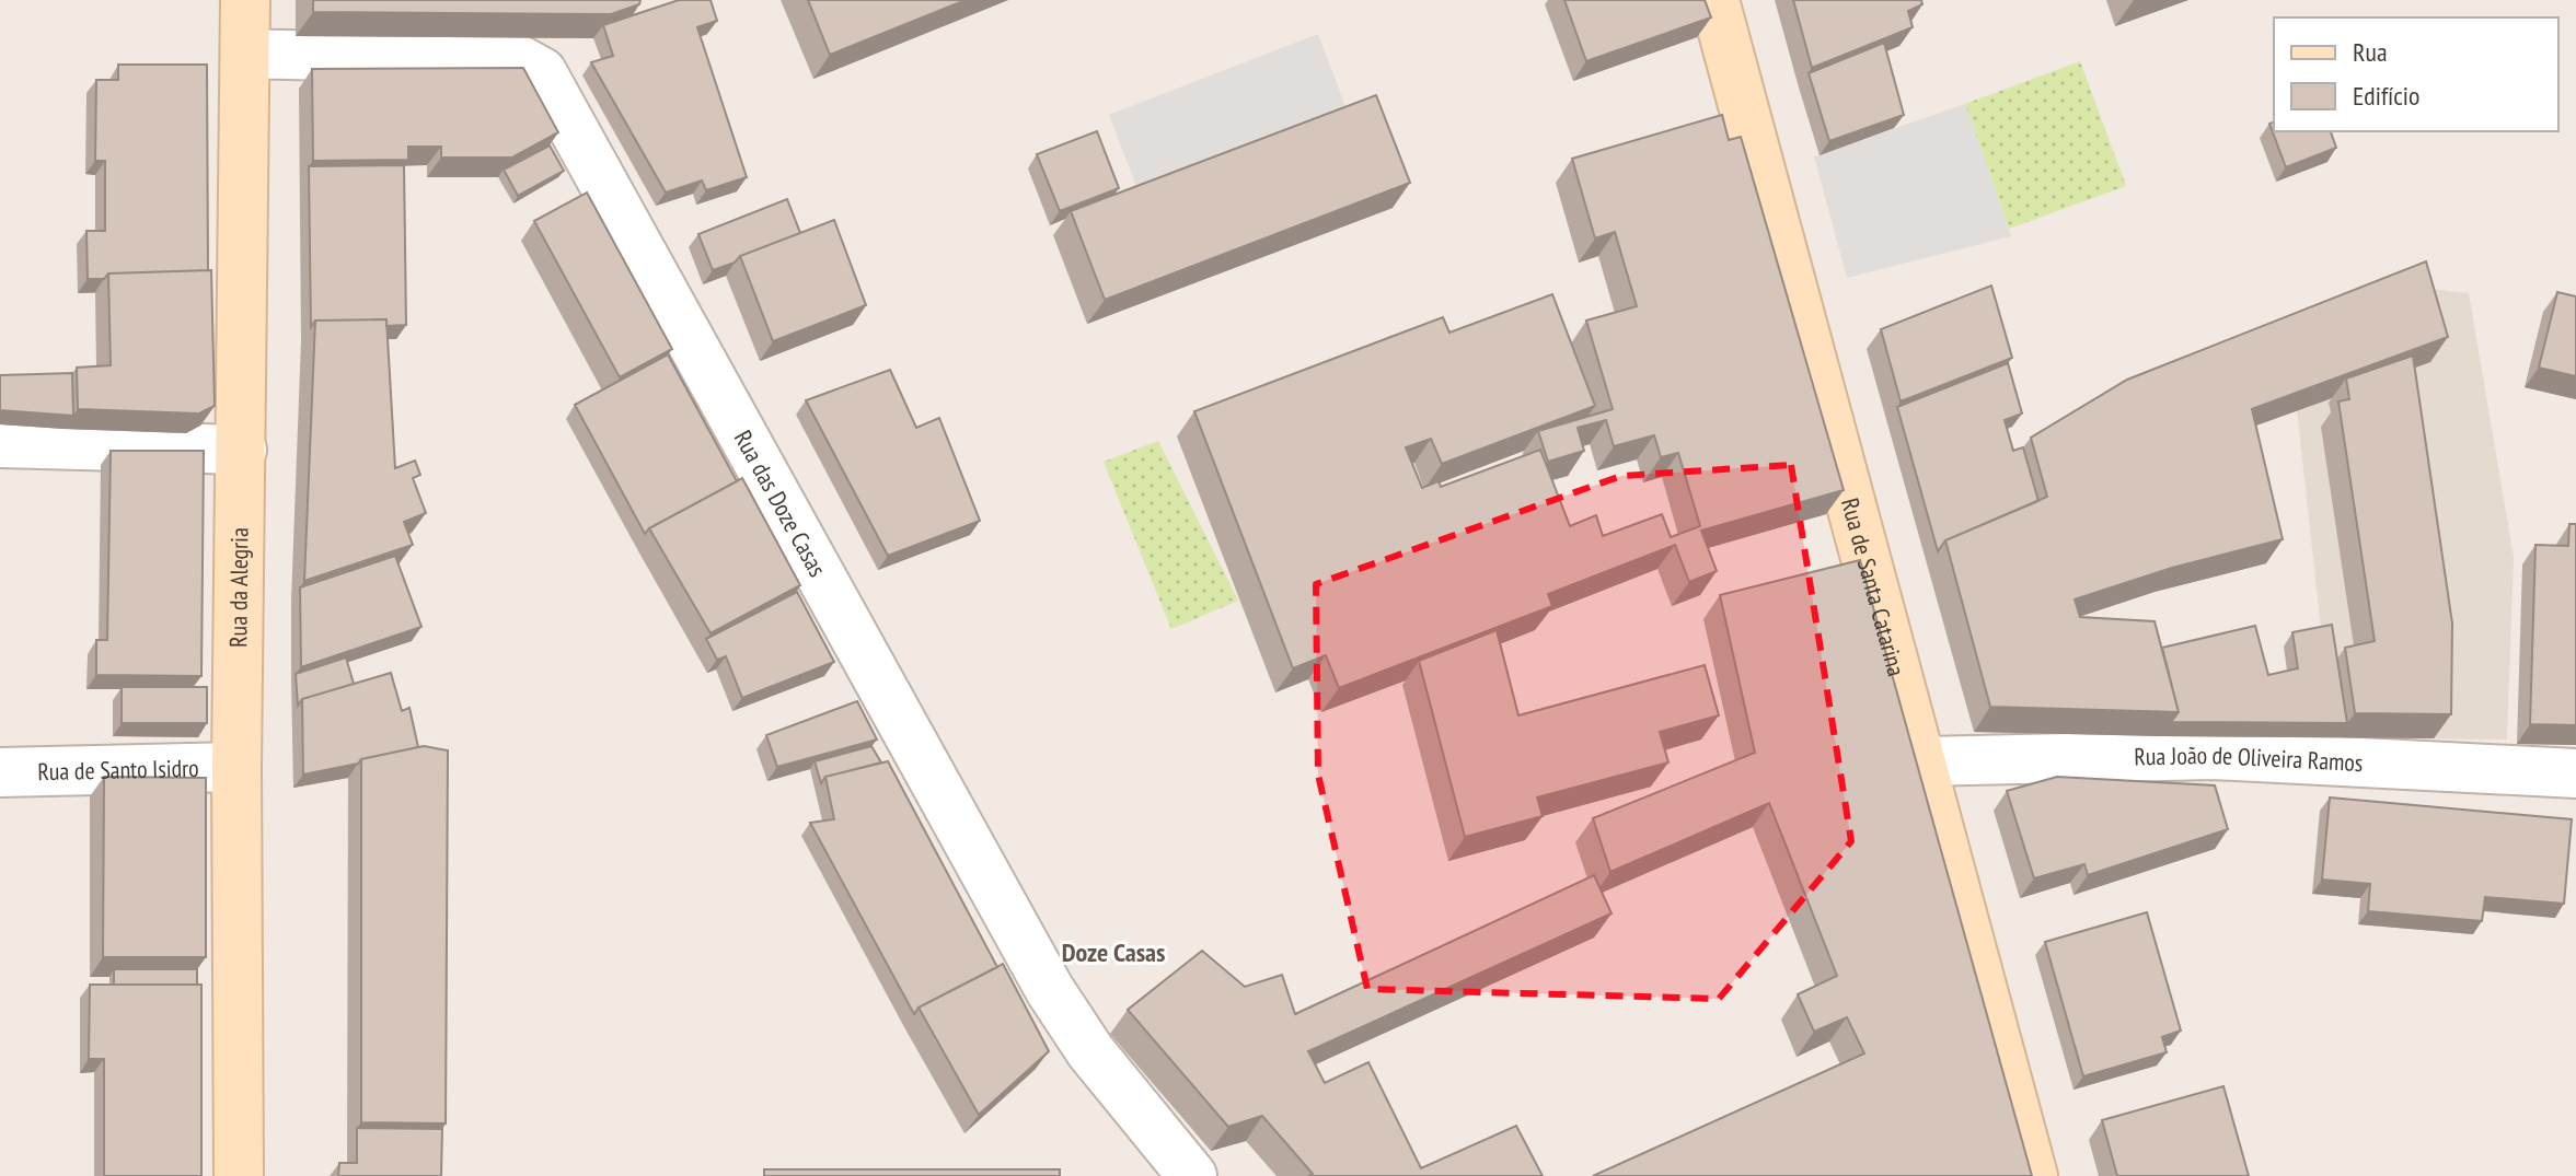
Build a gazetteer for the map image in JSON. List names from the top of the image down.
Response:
{
  "streets": {
    "main road": ["Rua da Alegria", "Rua de Santa Catarina"],
    "street": ["Rua das Doze Casas", "Rua João de Oliveira Ramos", "Rua de Santo Isidro"]
  },
  "crossings": [
    ["Rua das Doze Casas", "Rua da Alegria"],
    ["Rua da Alegria", "Rua de Santo Isidro"],
    ["Rua de Santa Catarina", "Rua João de Oliveira Ramos"]
  ],
  "districts": ["Doze Casas"],
  "legend": ["Rua", "Edifício"]
}
